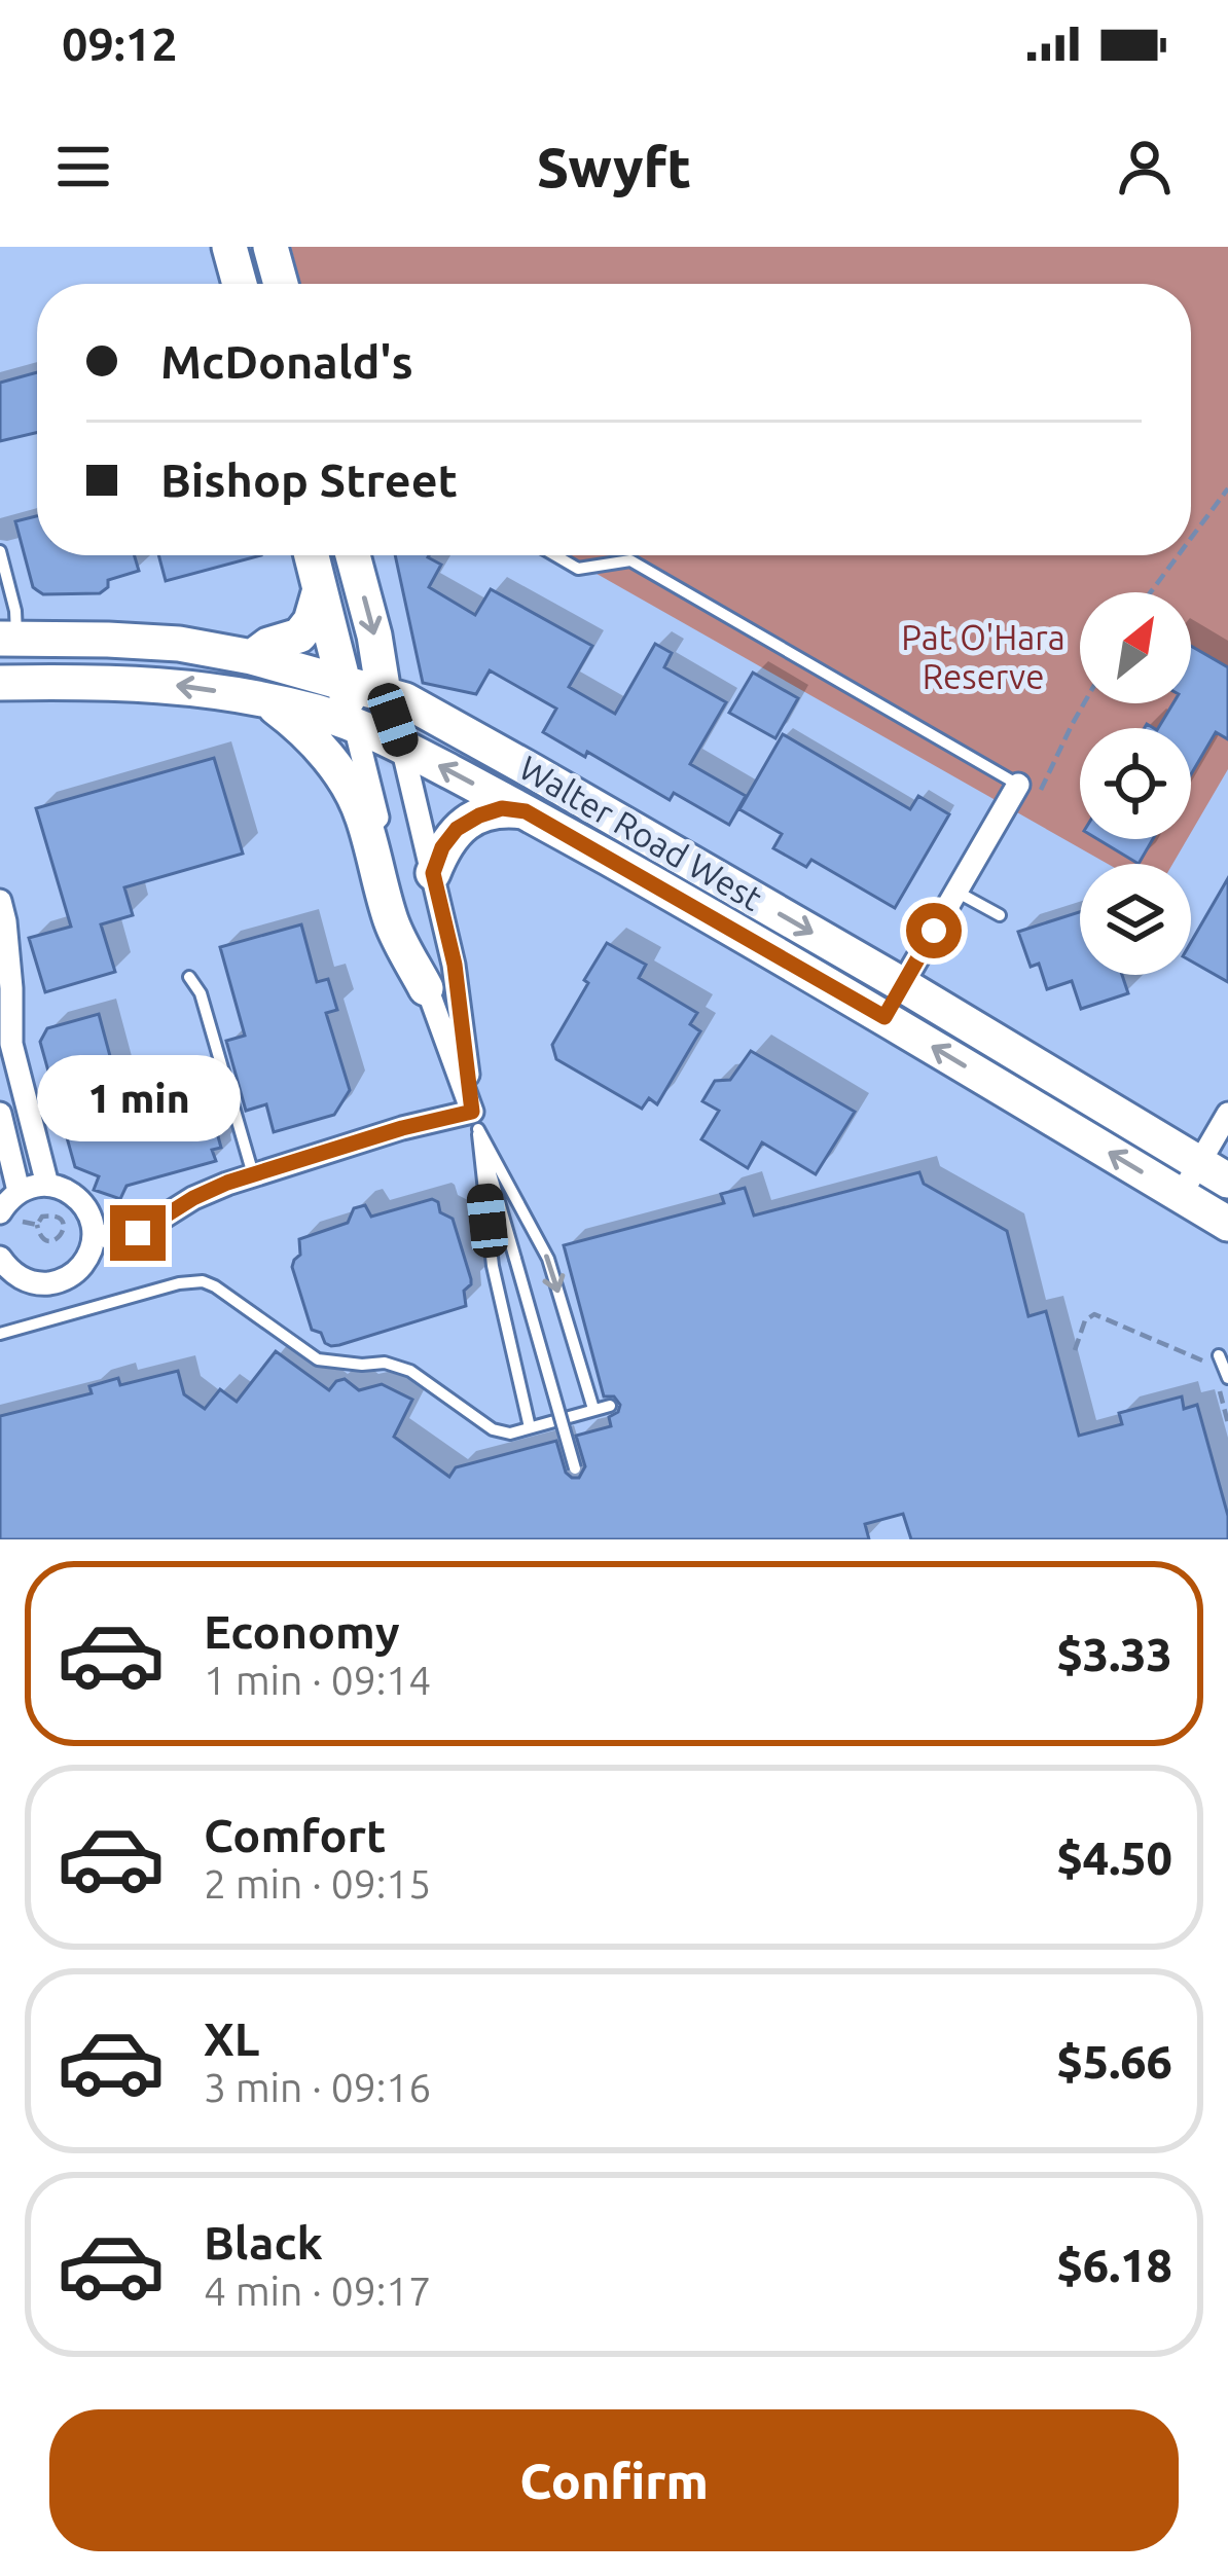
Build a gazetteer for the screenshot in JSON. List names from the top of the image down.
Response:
{
  "streets": {
    "main road": ["Walter Road West"]
  },
  "parks": ["Pat O'Hara Reserve"],
  "north": "top right",
  "page": {
    "status": "09:12",
    "header": "Swyft",
    "banner": ["McDonald's", "Bishop Street"],
    "bubble": "1 min",
    "list": [
      {
        "name": "Economy",
        "note": "1 min · 09:14",
        "value": "$3.33"
      },
      {
        "name": "Comfort",
        "note": "2 min · 09:15",
        "value": "$4.50"
      },
      {
        "name": "XL",
        "note": "3 min · 09:16",
        "value": "$5.66"
      },
      {
        "name": "Black",
        "note": "4 min · 09:17",
        "value": "$6.18"
      }
    ],
    "buttons": "Confirm"
  }
}
